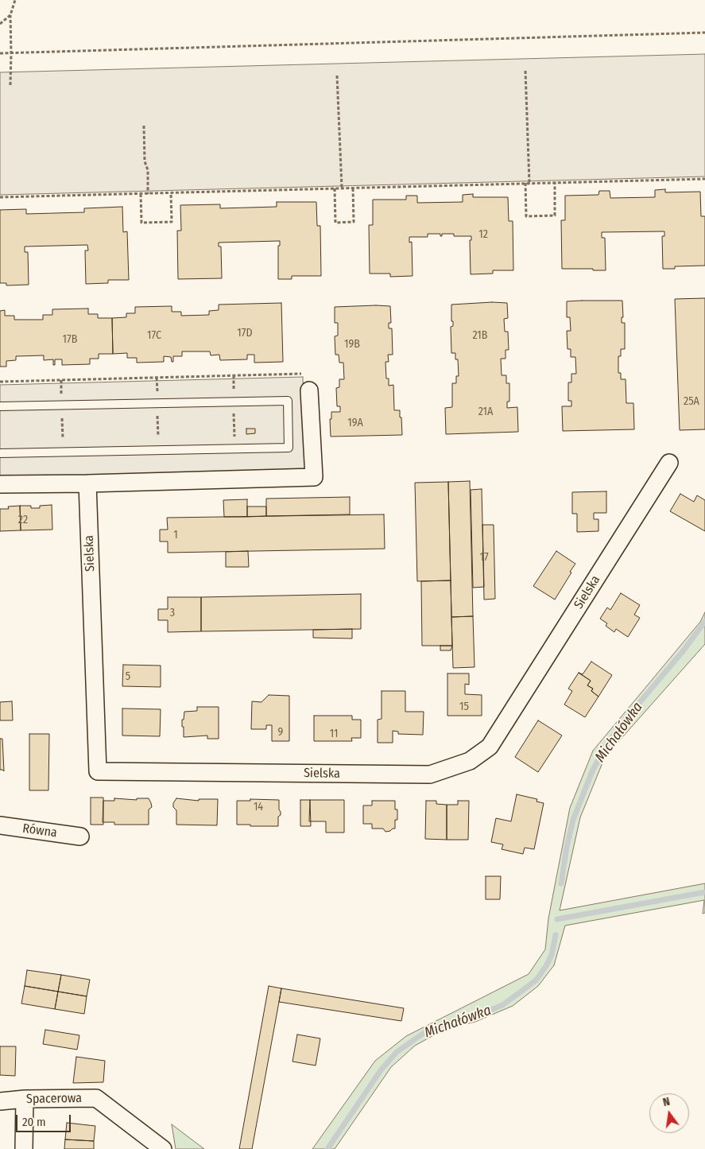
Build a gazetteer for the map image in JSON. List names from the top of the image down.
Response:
{
  "streets": {
    "street": ["Sielska", "Równa", "Spacerowa"]
  },
  "water": ["Michałówka"],
  "house_numbers": [
    "12",
    "17D",
    "17C",
    "21B",
    "17B",
    "19B",
    "25A",
    "21A",
    "19A",
    "22",
    "1",
    "17",
    "3",
    "5",
    "15",
    "9",
    "11",
    "14"
  ],
  "scale_bar": "20 m",
  "north": "top"
}
